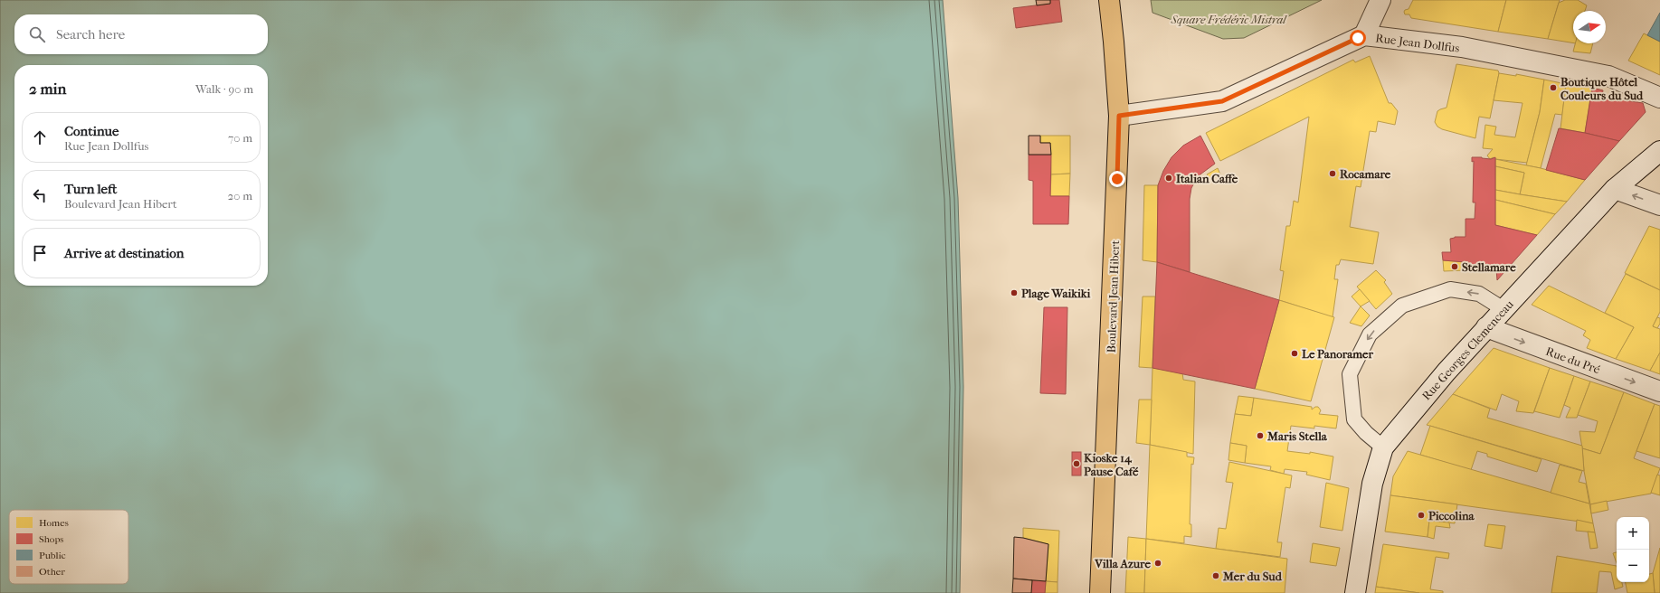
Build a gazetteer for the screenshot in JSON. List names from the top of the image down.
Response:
{
  "streets": {
    "main road": ["Boulevard Jean Hibert"],
    "street": ["Rue Jean Dollfus", "Rue Georges Clemenceau", "Rue du Pré"]
  },
  "crossings": [
    ["Rue Jean Dollfus", "Boulevard Jean Hibert"],
    ["Rue Georges Clemenceau", "Rue du Pré"]
  ],
  "one_way": ["Rue du Pré"],
  "parks": ["Square Frédéric Mistral"],
  "places": [
    "Boutique Hôtel Couleurs du Sud",
    "Rocamare",
    "Italian Caffe",
    "Stellamare",
    "Plage Waikiki",
    "Le Panoramer",
    "Maris Stella",
    "Kioske 14 Pause Café",
    "Piccolina",
    "Villa Azure",
    "Mer du Sud"
  ],
  "legend": [
    "Homes",
    "Shops",
    "Public",
    "Other"
  ],
  "north": "right",
  "page": {
    "search": "Search here",
    "heading": ["2 min", "Walk · 90 m"],
    "list": [
      ["Continue", "Rue Jean Dollfus", "70 m"],
      ["Turn left", "Boulevard Jean Hibert", "20 m"],
      "Arrive at destination"
    ],
    "map_buttons": ["+", "−"]
  }
}
